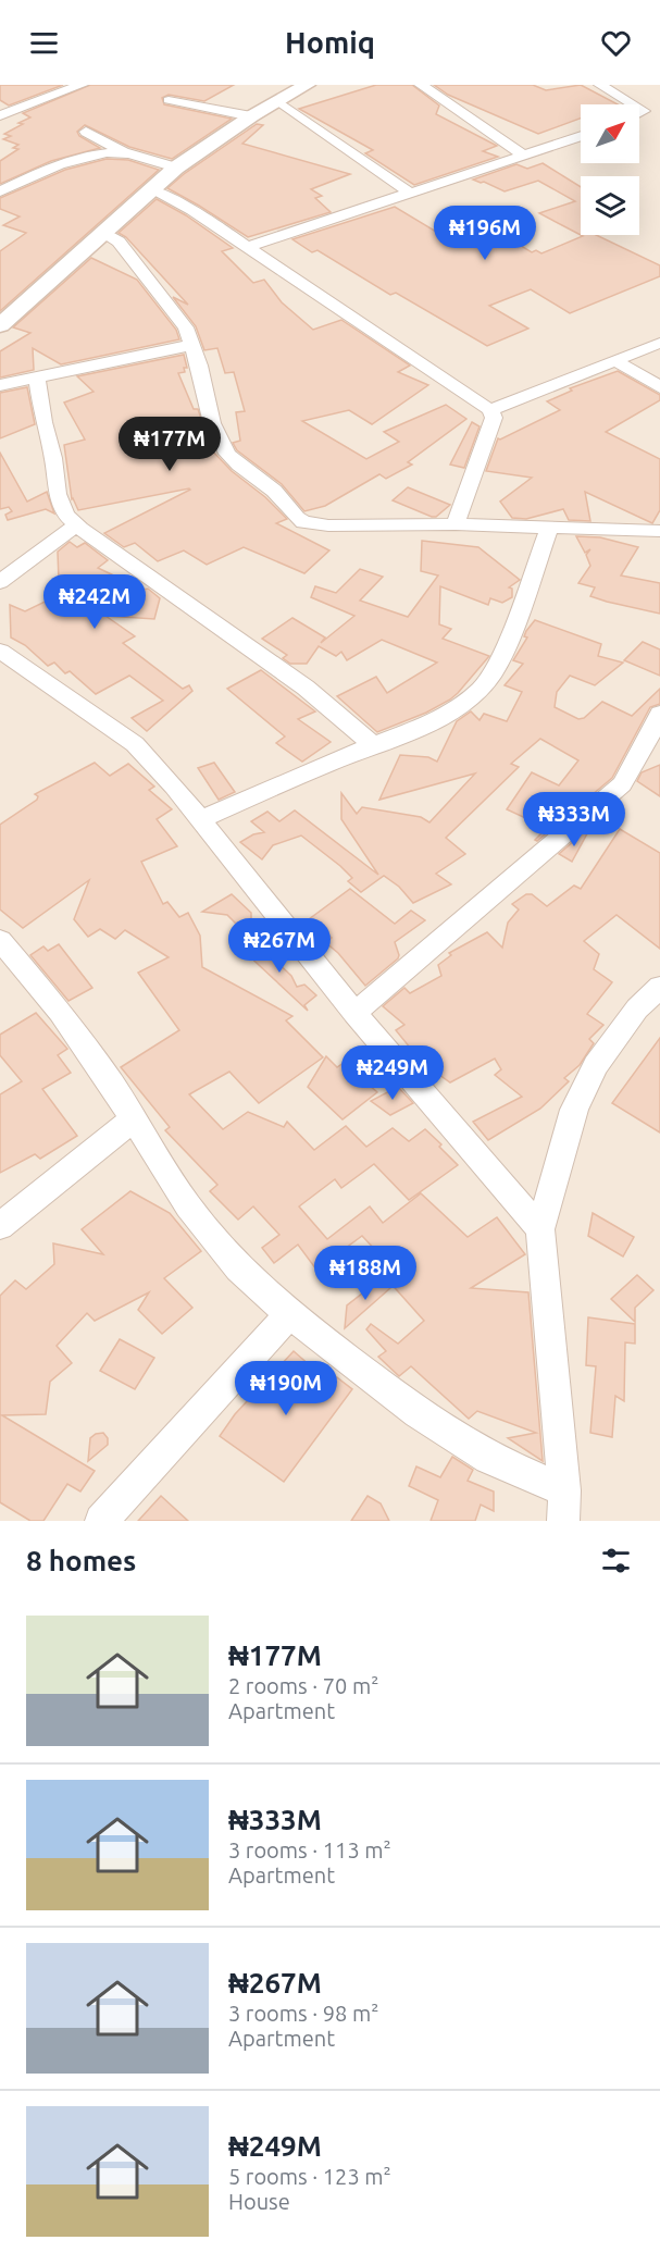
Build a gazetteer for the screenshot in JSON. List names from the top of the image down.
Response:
{
  "north": "top right",
  "page": {
    "header": "Homiq",
    "price": [
      "₦196M",
      "₦177M",
      "₦242M",
      "₦333M",
      "₦267M",
      "₦249M",
      "₦188M",
      "₦190M"
    ],
    "heading": "8 homes",
    "list": [
      {
        "name": "₦177M",
        "note": "2 rooms · 70 m² · Apartment"
      },
      {
        "name": "₦333M",
        "note": "3 rooms · 113 m² · Apartment"
      },
      {
        "name": "₦267M",
        "note": "3 rooms · 98 m² · Apartment"
      },
      {
        "name": "₦249M",
        "note": "5 rooms · 123 m² · House"
      }
    ]
  }
}
